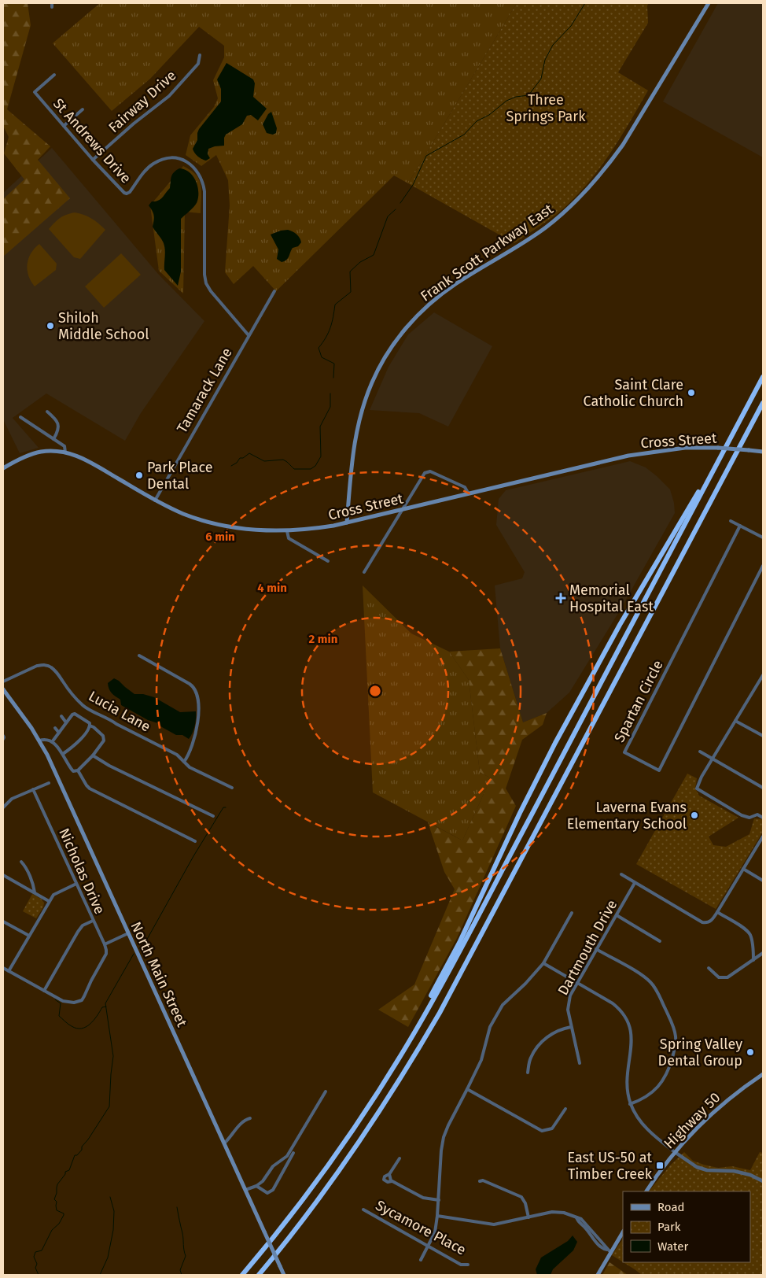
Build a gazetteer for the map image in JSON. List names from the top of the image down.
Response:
{
  "streets": {
    "main road": [
      "Frank Scott Parkway East",
      "Cross Street",
      "North Main Street",
      "Highway 50"
    ],
    "street": [
      "Fairway Drive",
      "St Andrews Drive",
      "Tamarack Lane",
      "Spartan Circle",
      "Lucia Lane",
      "Nicholas Drive",
      "Dartmouth Drive",
      "Sycamore Place"
    ]
  },
  "crossings": [
    ["Fairway Drive", "St Andrews Drive"],
    ["St Andrews Drive", "Tamarack Lane"],
    ["Frank Scott Parkway East", "Cross Street"],
    ["Tamarack Lane", "Cross Street"]
  ],
  "parks": ["Three Springs Park"],
  "places": {
    "other": [
      "Shiloh Middle School",
      "Saint Clare Catholic Church",
      "Park Place Dental",
      "Laverna Evans Elementary School",
      "Spring Valley Dental Group"
    ],
    "health": ["Memorial Hospital East"],
    "transit": ["East US-50 at Timber Creek"]
  },
  "legend": ["Road", "Park", "Water"],
  "rings": ["6 min", "4 min", "2 min"]
}
